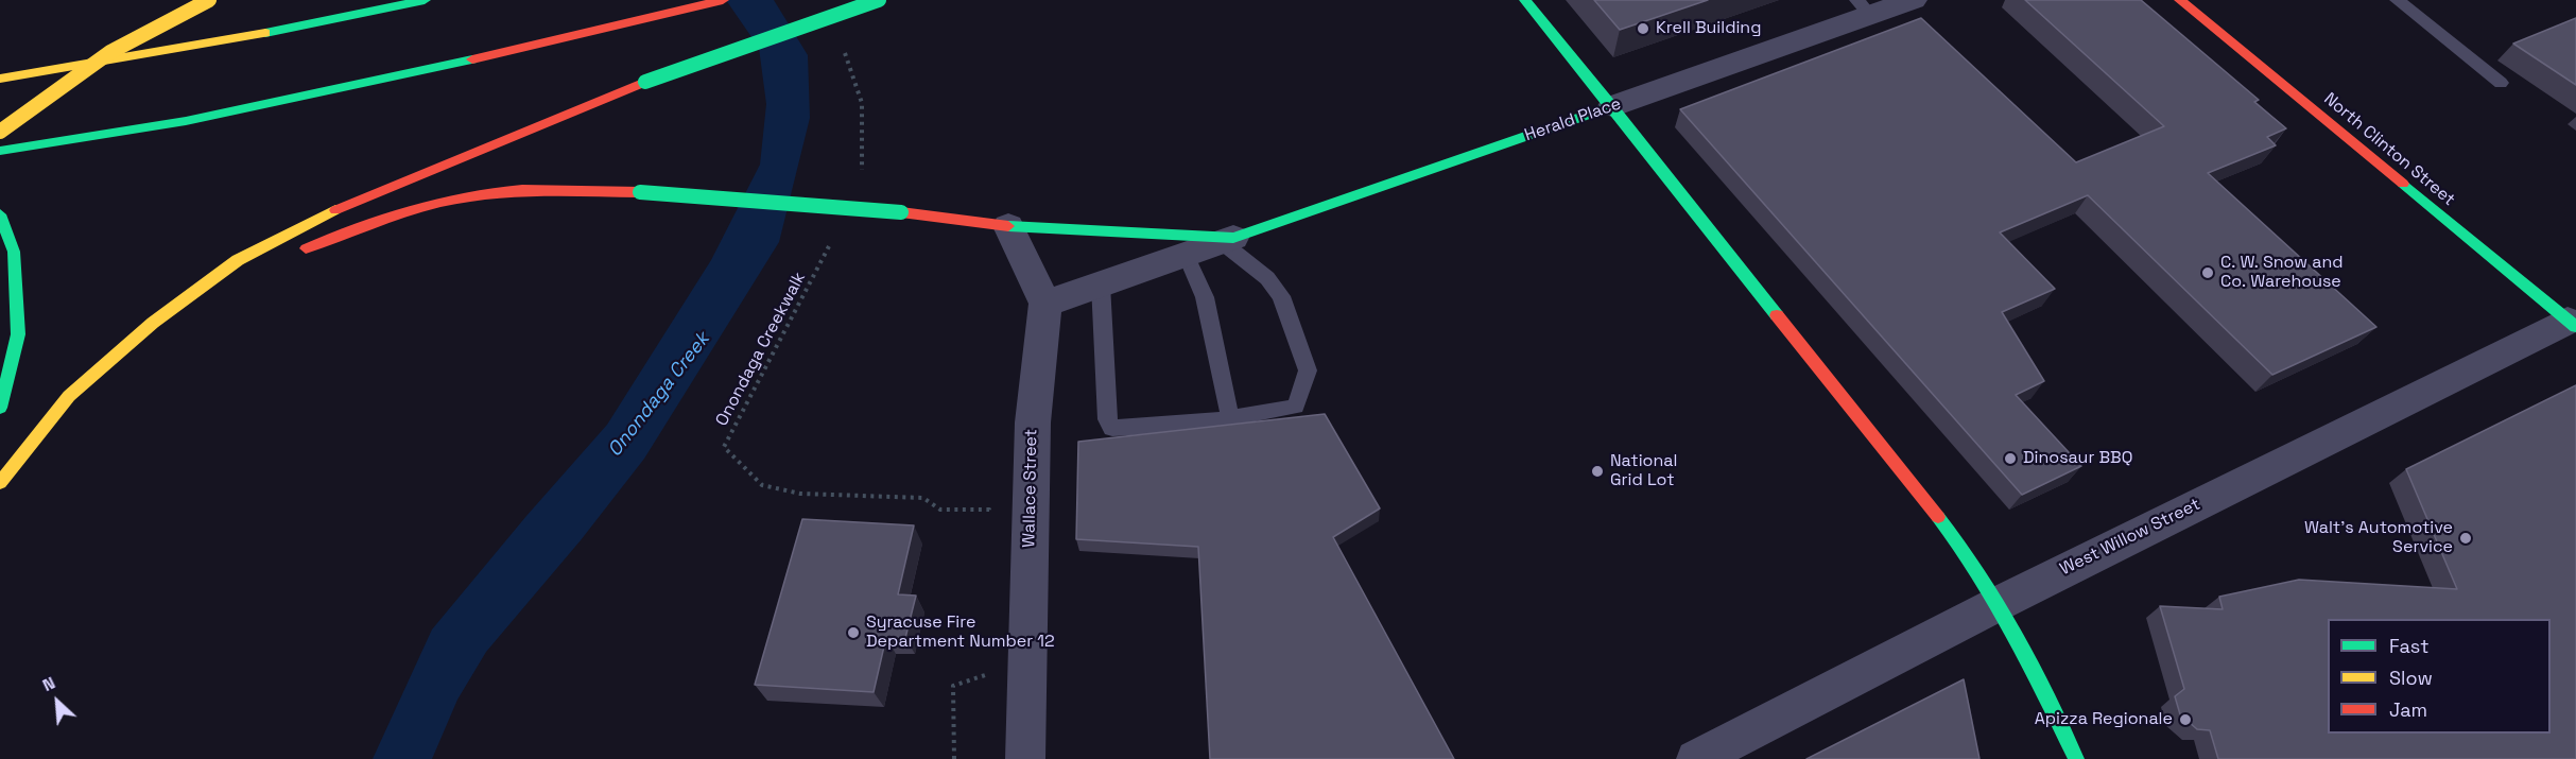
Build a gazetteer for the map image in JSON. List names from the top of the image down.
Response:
{
  "streets": {
    "main road": ["Herald Place", "North Clinton Street"],
    "street": ["Wallace Street", "West Willow Street"],
    "path": ["Onondaga Creekwalk"]
  },
  "crossings": [
    ["Herald Place", "Wallace Street"],
    ["North Clinton Street", "West Willow Street"]
  ],
  "water": ["Onondaga Creek"],
  "places": [
    "Krell Building",
    "C. W. Snow and Co. Warehouse",
    "Dinosaur BBQ",
    "National Grid Lot",
    "Walt's Automotive Service",
    "Syracuse Fire Department Number 12",
    "Apizza Regionale"
  ],
  "legend": ["Fast", "Slow", "Jam"],
  "north": "top left"
}
